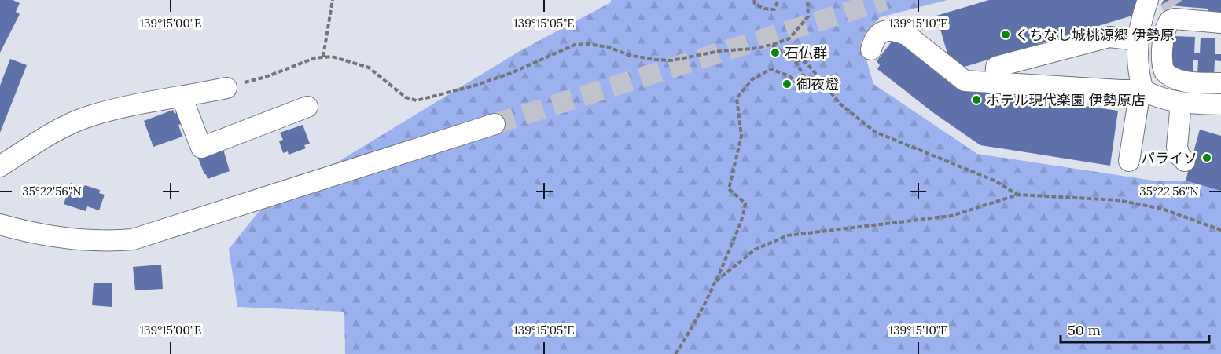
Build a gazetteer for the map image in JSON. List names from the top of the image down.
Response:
{
  "places": [
    "くちなし城桃源郷 伊勢原",
    "石仏群",
    "御夜燈",
    "ホテル現代楽園 伊勢原店",
    "パライソ"
  ],
  "scale_bar": "50 m",
  "coordinates": [
    "139°15'00\"E",
    "139°15'05\"E",
    "139°15'10\"E",
    "35°22'56\"N"
  ]
}
